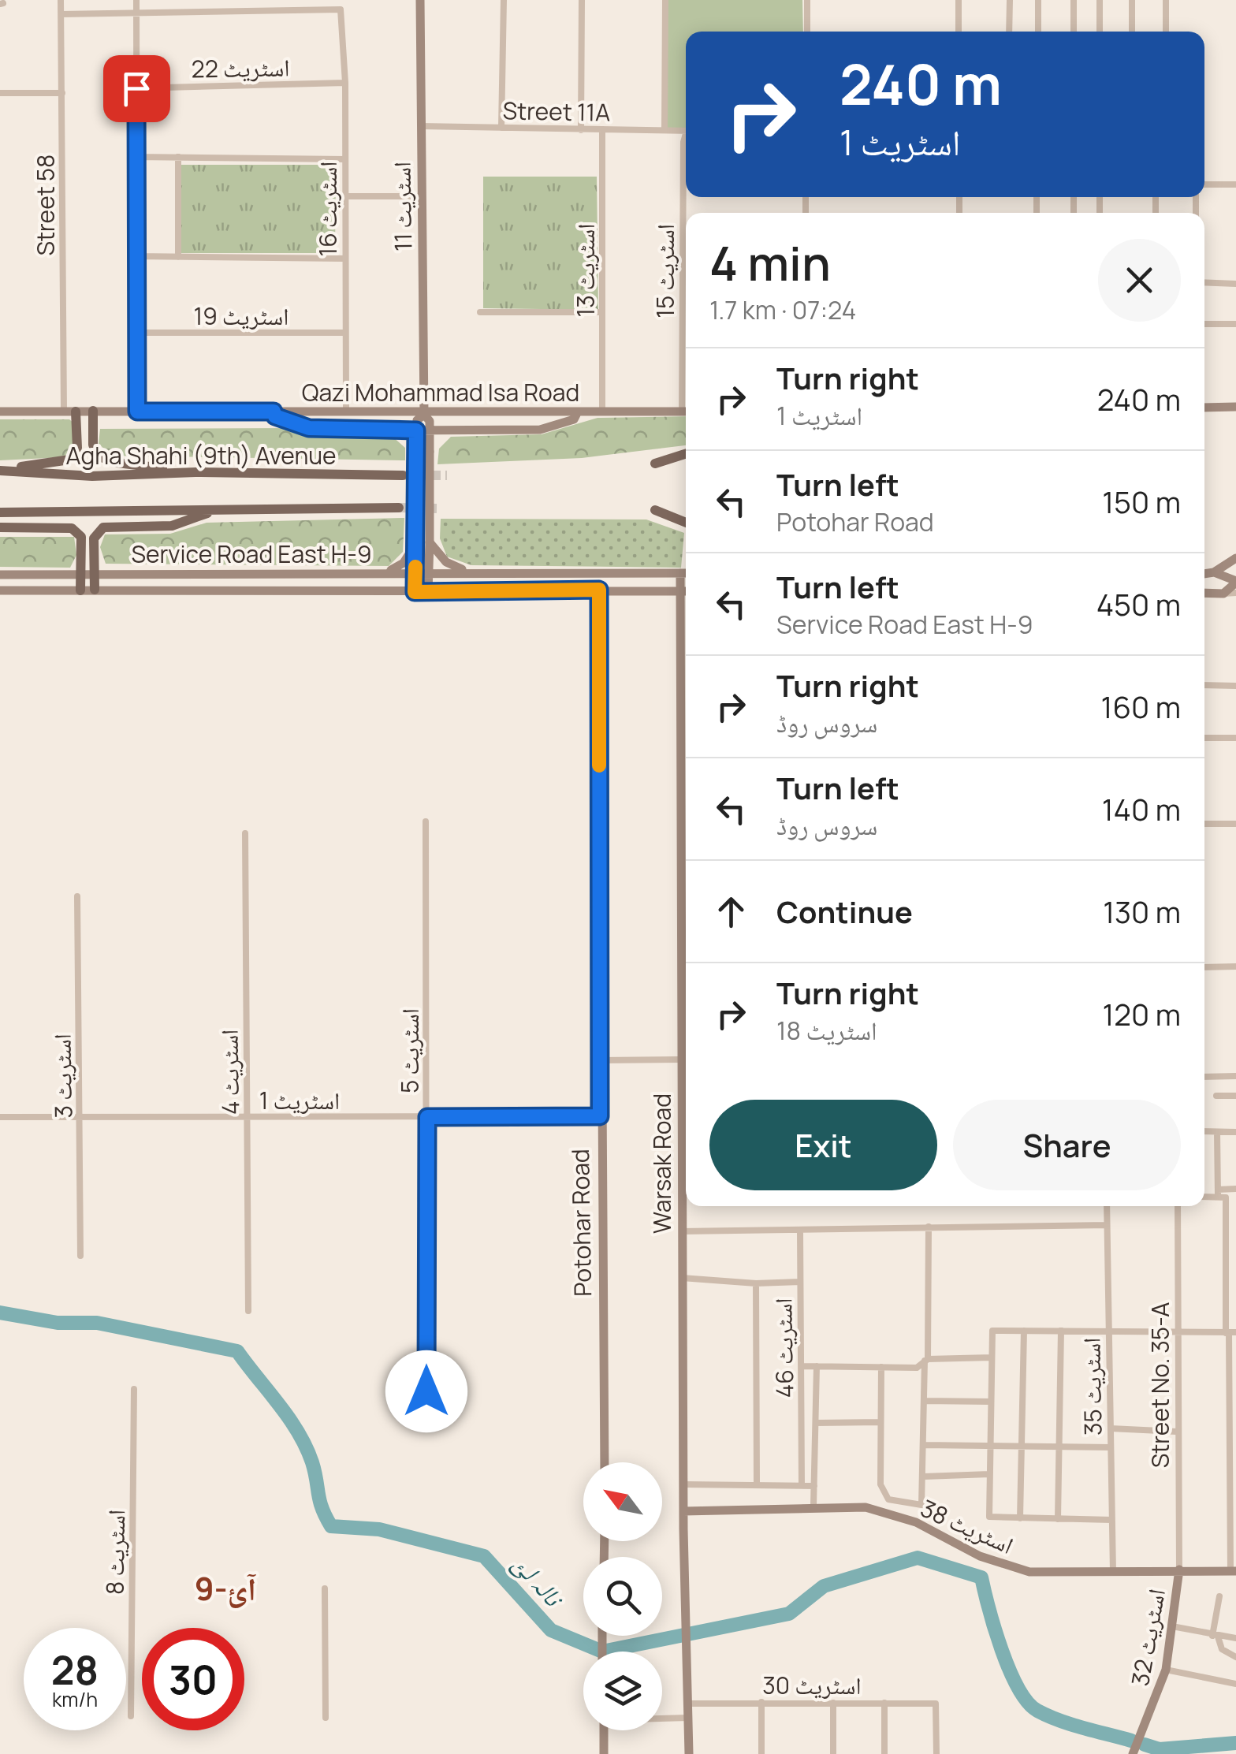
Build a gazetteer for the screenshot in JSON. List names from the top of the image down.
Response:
{
  "streets": {
    "main road": ["Agha Shahi (9th) Avenue"],
    "street": [
      "اسٹریٹ 22",
      "Street 11A",
      "Street 58",
      "اسٹریٹ 11",
      "اسٹریٹ 16",
      "اسٹریٹ 13",
      "اسٹریٹ 15",
      "اسٹریٹ 19",
      "Qazi Mohammad Isa Road",
      "Service Road East H-9",
      "اسٹریٹ 5",
      "اسٹریٹ 4",
      "اسٹریٹ 3",
      "اسٹریٹ 1",
      "Warsak Road",
      "Potohar Road",
      "اسٹریٹ 46",
      "Street No. 35-A",
      "اسٹریٹ 35",
      "اسٹریٹ 38",
      "اسٹریٹ 8",
      "اسٹریٹ 32",
      "اسٹریٹ 30"
    ]
  },
  "crossings": [
    ["اسٹریٹ 22", "اسٹریٹ 16"],
    ["Street 11A", "اسٹریٹ 11"],
    ["Street 11A", "اسٹریٹ 13"],
    ["Street 58", "Qazi Mohammad Isa Road"],
    ["اسٹریٹ 11", "Qazi Mohammad Isa Road"],
    ["اسٹریٹ 16", "اسٹریٹ 19"],
    ["اسٹریٹ 16", "Qazi Mohammad Isa Road"],
    ["اسٹریٹ 13", "Qazi Mohammad Isa Road"],
    ["Service Road East H-9", "Warsak Road"],
    ["اسٹریٹ 5", "اسٹریٹ 1"],
    ["اسٹریٹ 4", "اسٹریٹ 1"],
    ["اسٹریٹ 3", "اسٹریٹ 1"],
    ["اسٹریٹ 1", "Potohar Road"],
    ["Warsak Road", "اسٹریٹ 46"],
    ["Warsak Road", "اسٹریٹ 38"],
    ["Warsak Road", "اسٹریٹ 30"],
    ["Street No. 35-A", "اسٹریٹ 38"],
    ["Street No. 35-A", "اسٹریٹ 32"],
    ["اسٹریٹ 35", "اسٹریٹ 38"],
    ["اسٹریٹ 38", "اسٹریٹ 32"]
  ],
  "districts": ["آئ-9"],
  "water": ["نالہ لئ"],
  "north": "top left",
  "page": {
    "turn": ["240 m", "اسٹریٹ 1"],
    "heading": ["4 min", "1.7 km · 07:24"],
    "list": [
      {
        "name": "Turn right",
        "note": "اسٹریٹ 1",
        "value": "240 m"
      },
      {
        "name": "Turn left",
        "note": "Potohar Road",
        "value": "150 m"
      },
      {
        "name": "Turn left",
        "note": "Service Road East H-9",
        "value": "450 m"
      },
      {
        "name": "Turn right",
        "note": "سروس روڈ",
        "value": "160 m"
      },
      {
        "name": "Turn left",
        "note": "سروس روڈ",
        "value": "140 m"
      },
      {
        "name": "Continue",
        "value": "130 m"
      },
      {
        "name": "Turn right",
        "note": "اسٹریٹ 18",
        "value": "120 m"
      }
    ],
    "buttons": ["Exit", "Share"],
    "speed": "28 km/h",
    "limit": "30"
  }
}
